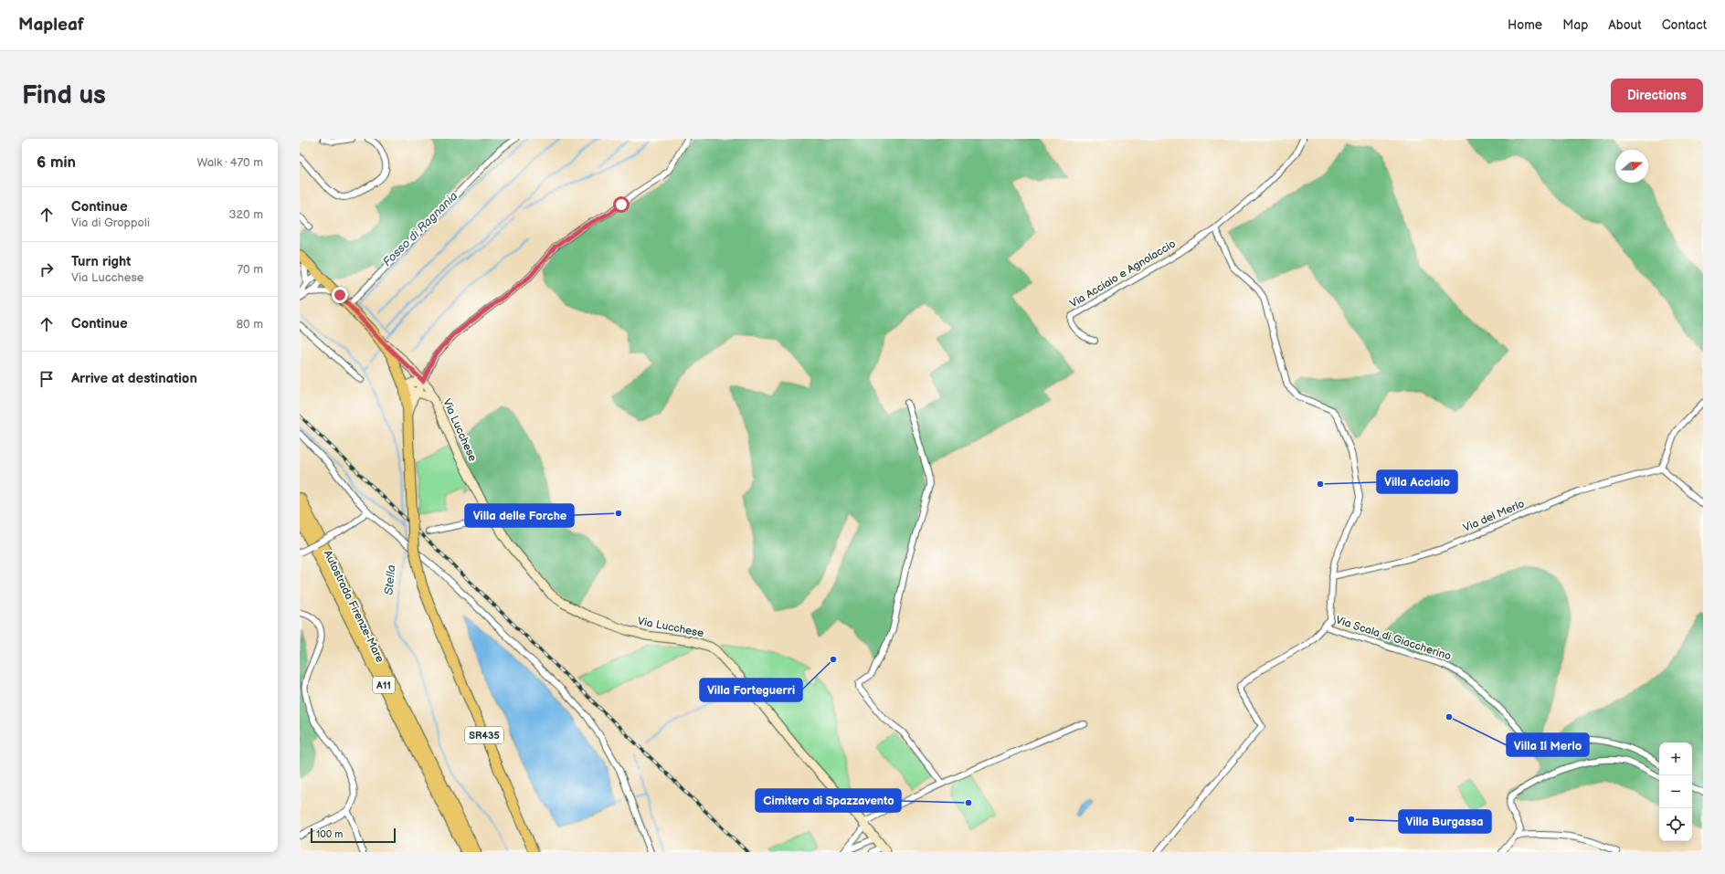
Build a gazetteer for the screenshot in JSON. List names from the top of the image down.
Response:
{
  "streets": {
    "highway": ["Autostrada Firenze-Mare", "A11"],
    "main road": ["SR435"],
    "street": [
      "Via Acciaio e Agnolaccio",
      "Via Lucchese",
      "Via del Merlo",
      "Via Scala di Giaccherino"
    ]
  },
  "crossings": [
    ["Via Lucchese", "SR435"]
  ],
  "water": ["Fosso di Ragnania", "Stella"],
  "places": [
    "Villa Acciaio",
    "Villa delle Forche",
    "Villa Forteguerri",
    "Villa Il Merlo",
    "Cimitero di Spazzavento",
    "Villa Burgassa"
  ],
  "scale_bar": "100 m",
  "north": "right",
  "page": {
    "header": "Mapleaf",
    "nav": [
      "Home",
      "Map",
      "About",
      "Contact"
    ],
    "buttons": "Directions",
    "title": "Find us",
    "heading": ["6 min", "Walk · 470 m"],
    "list": [
      ["Continue", "Via di Groppoli", "320 m"],
      ["Turn right", "Via Lucchese", "70 m"],
      ["Continue", "80 m"],
      "Arrive at destination"
    ],
    "map_buttons": ["+", "−"],
    "scale": "100 m"
  }
}
